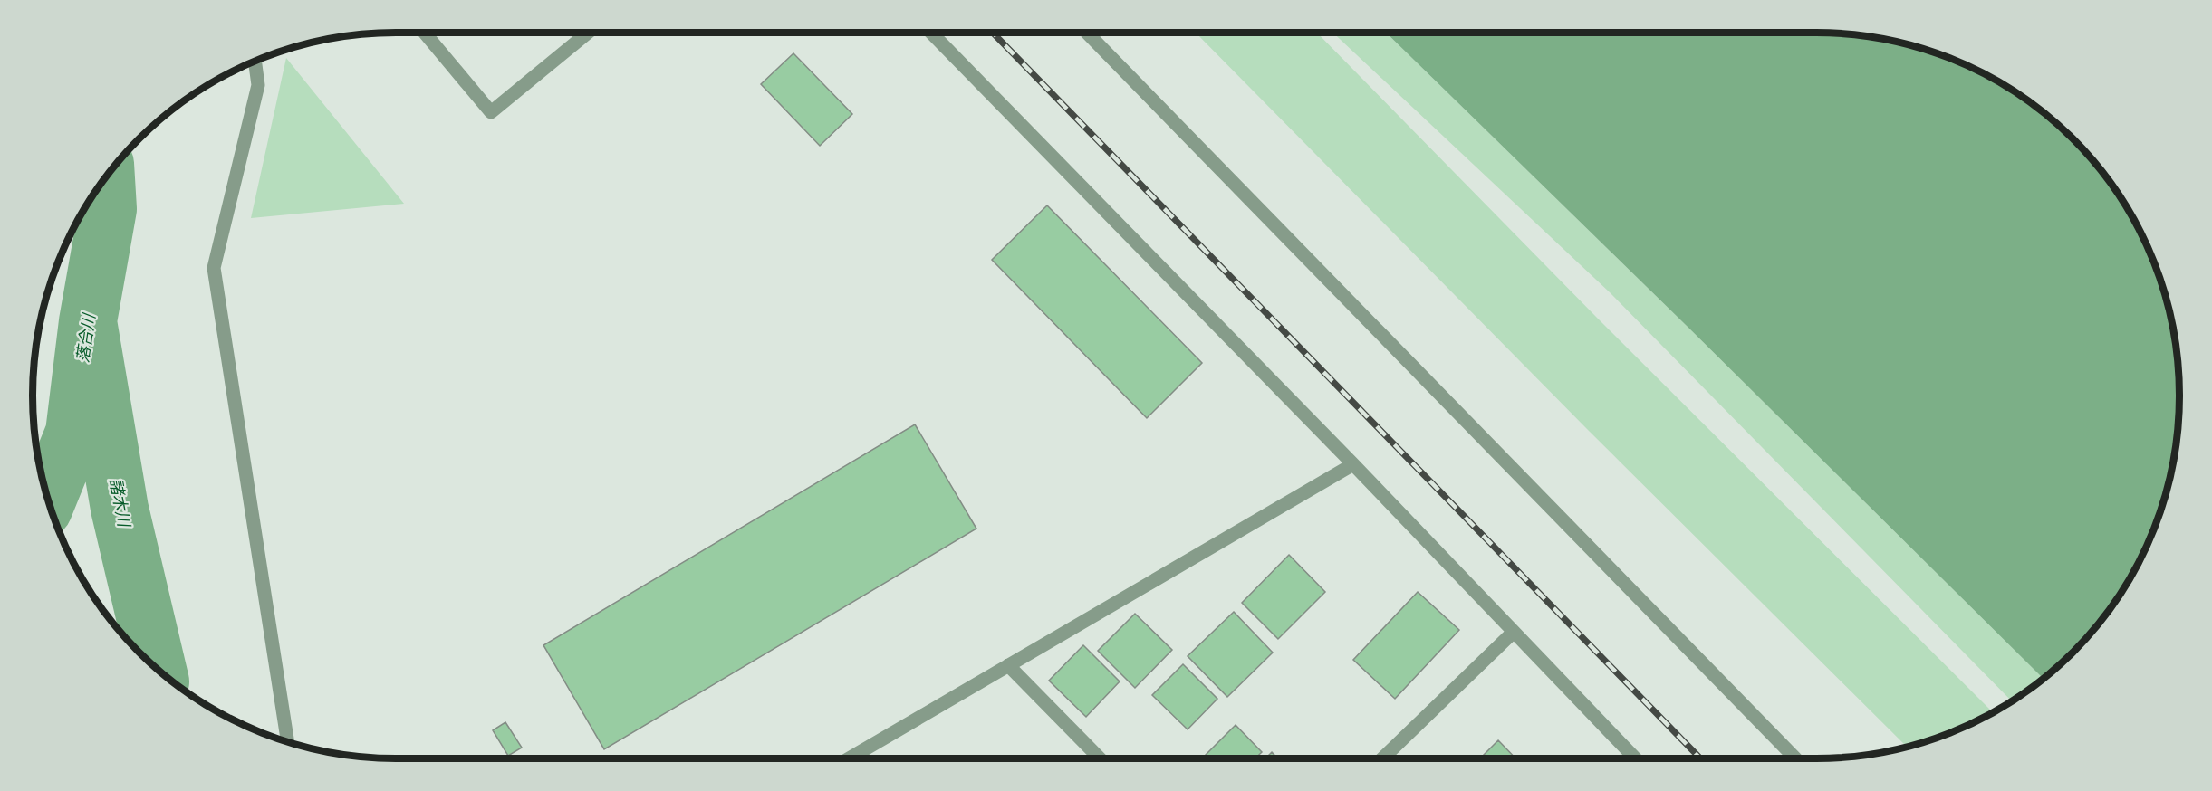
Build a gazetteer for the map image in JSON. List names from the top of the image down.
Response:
{
  "water": ["落合川", "諸木川"]
}
